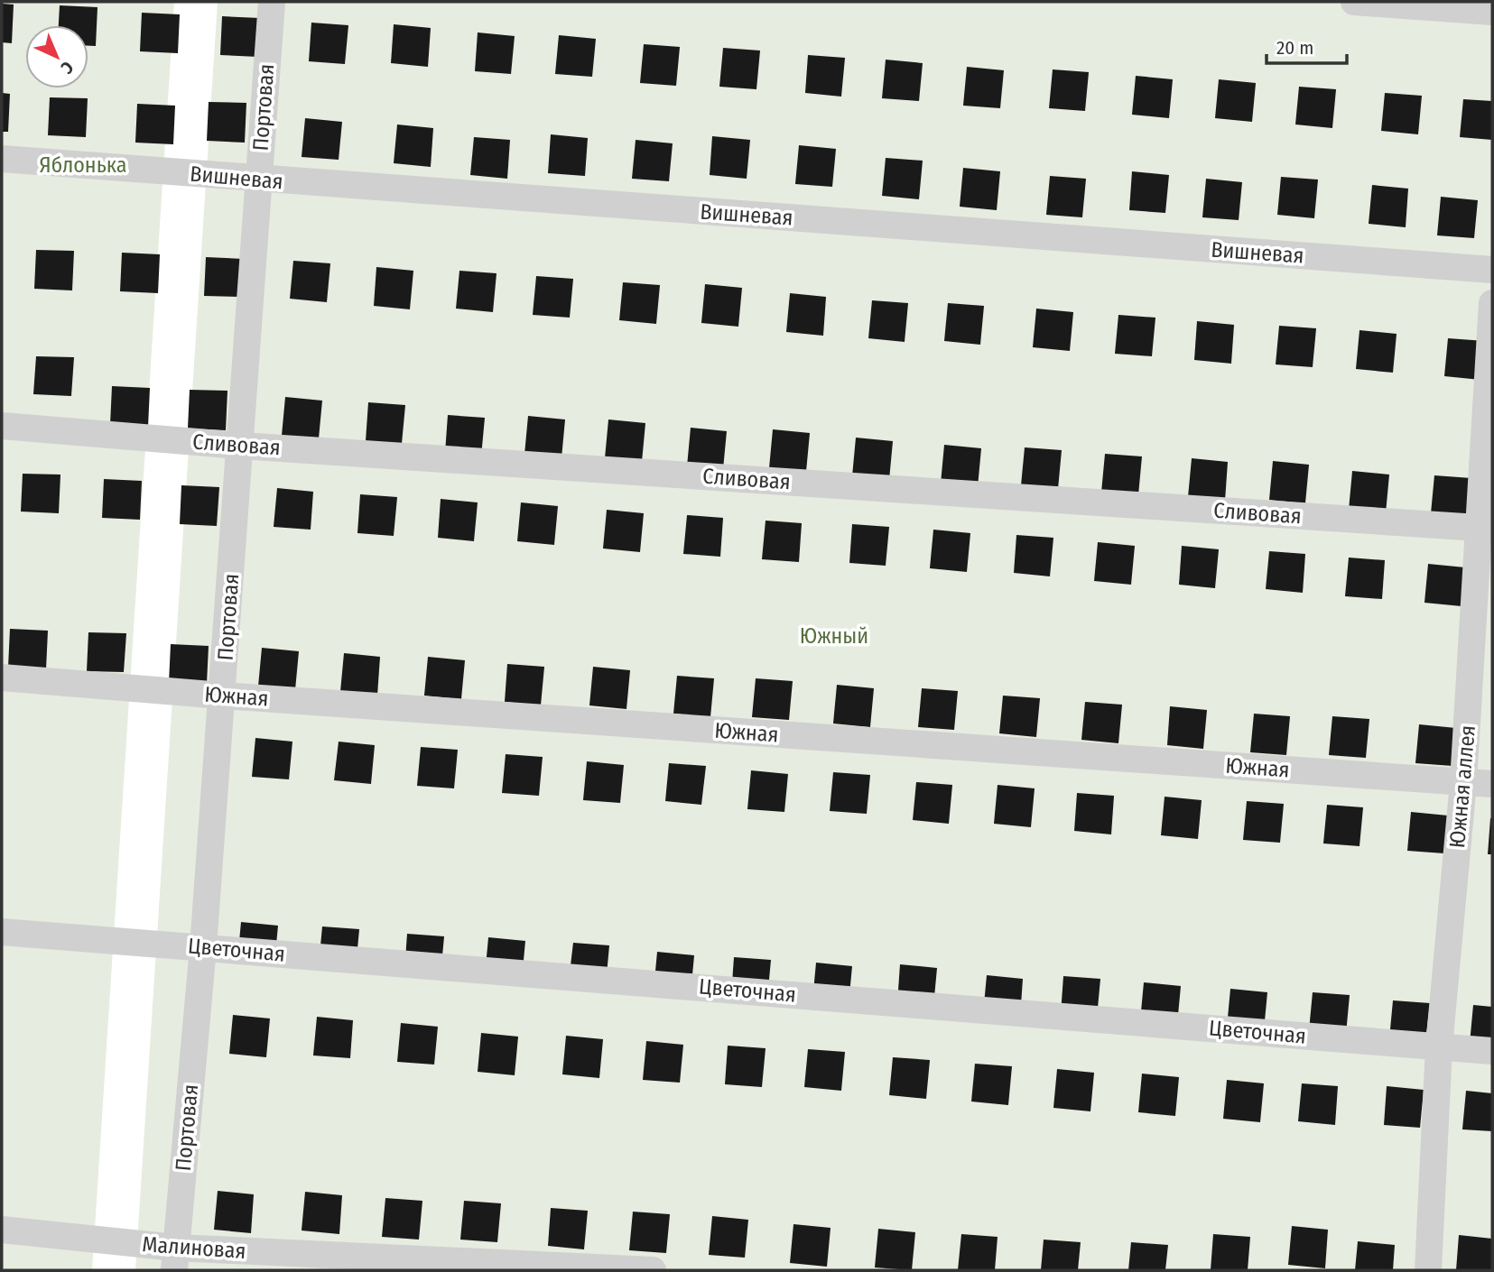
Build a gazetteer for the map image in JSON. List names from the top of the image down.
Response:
{
  "streets": {
    "street": [
      "Портовая",
      "Вишневая",
      "Сливовая",
      "Южная",
      "Южная аллея",
      "Цветочная",
      "Малиновая"
    ]
  },
  "crossings": [
    ["Портовая", "Вишневая"],
    ["Портовая", "Сливовая"],
    ["Портовая", "Южная"],
    ["Портовая", "Цветочная"],
    ["Портовая", "Малиновая"],
    ["Сливовая", "Южная аллея"],
    ["Южная", "Южная аллея"],
    ["Южная аллея", "Цветочная"]
  ],
  "parks": ["Яблонька", "Южный"],
  "scale_bar": "20 m",
  "north": "bottom right"
}
